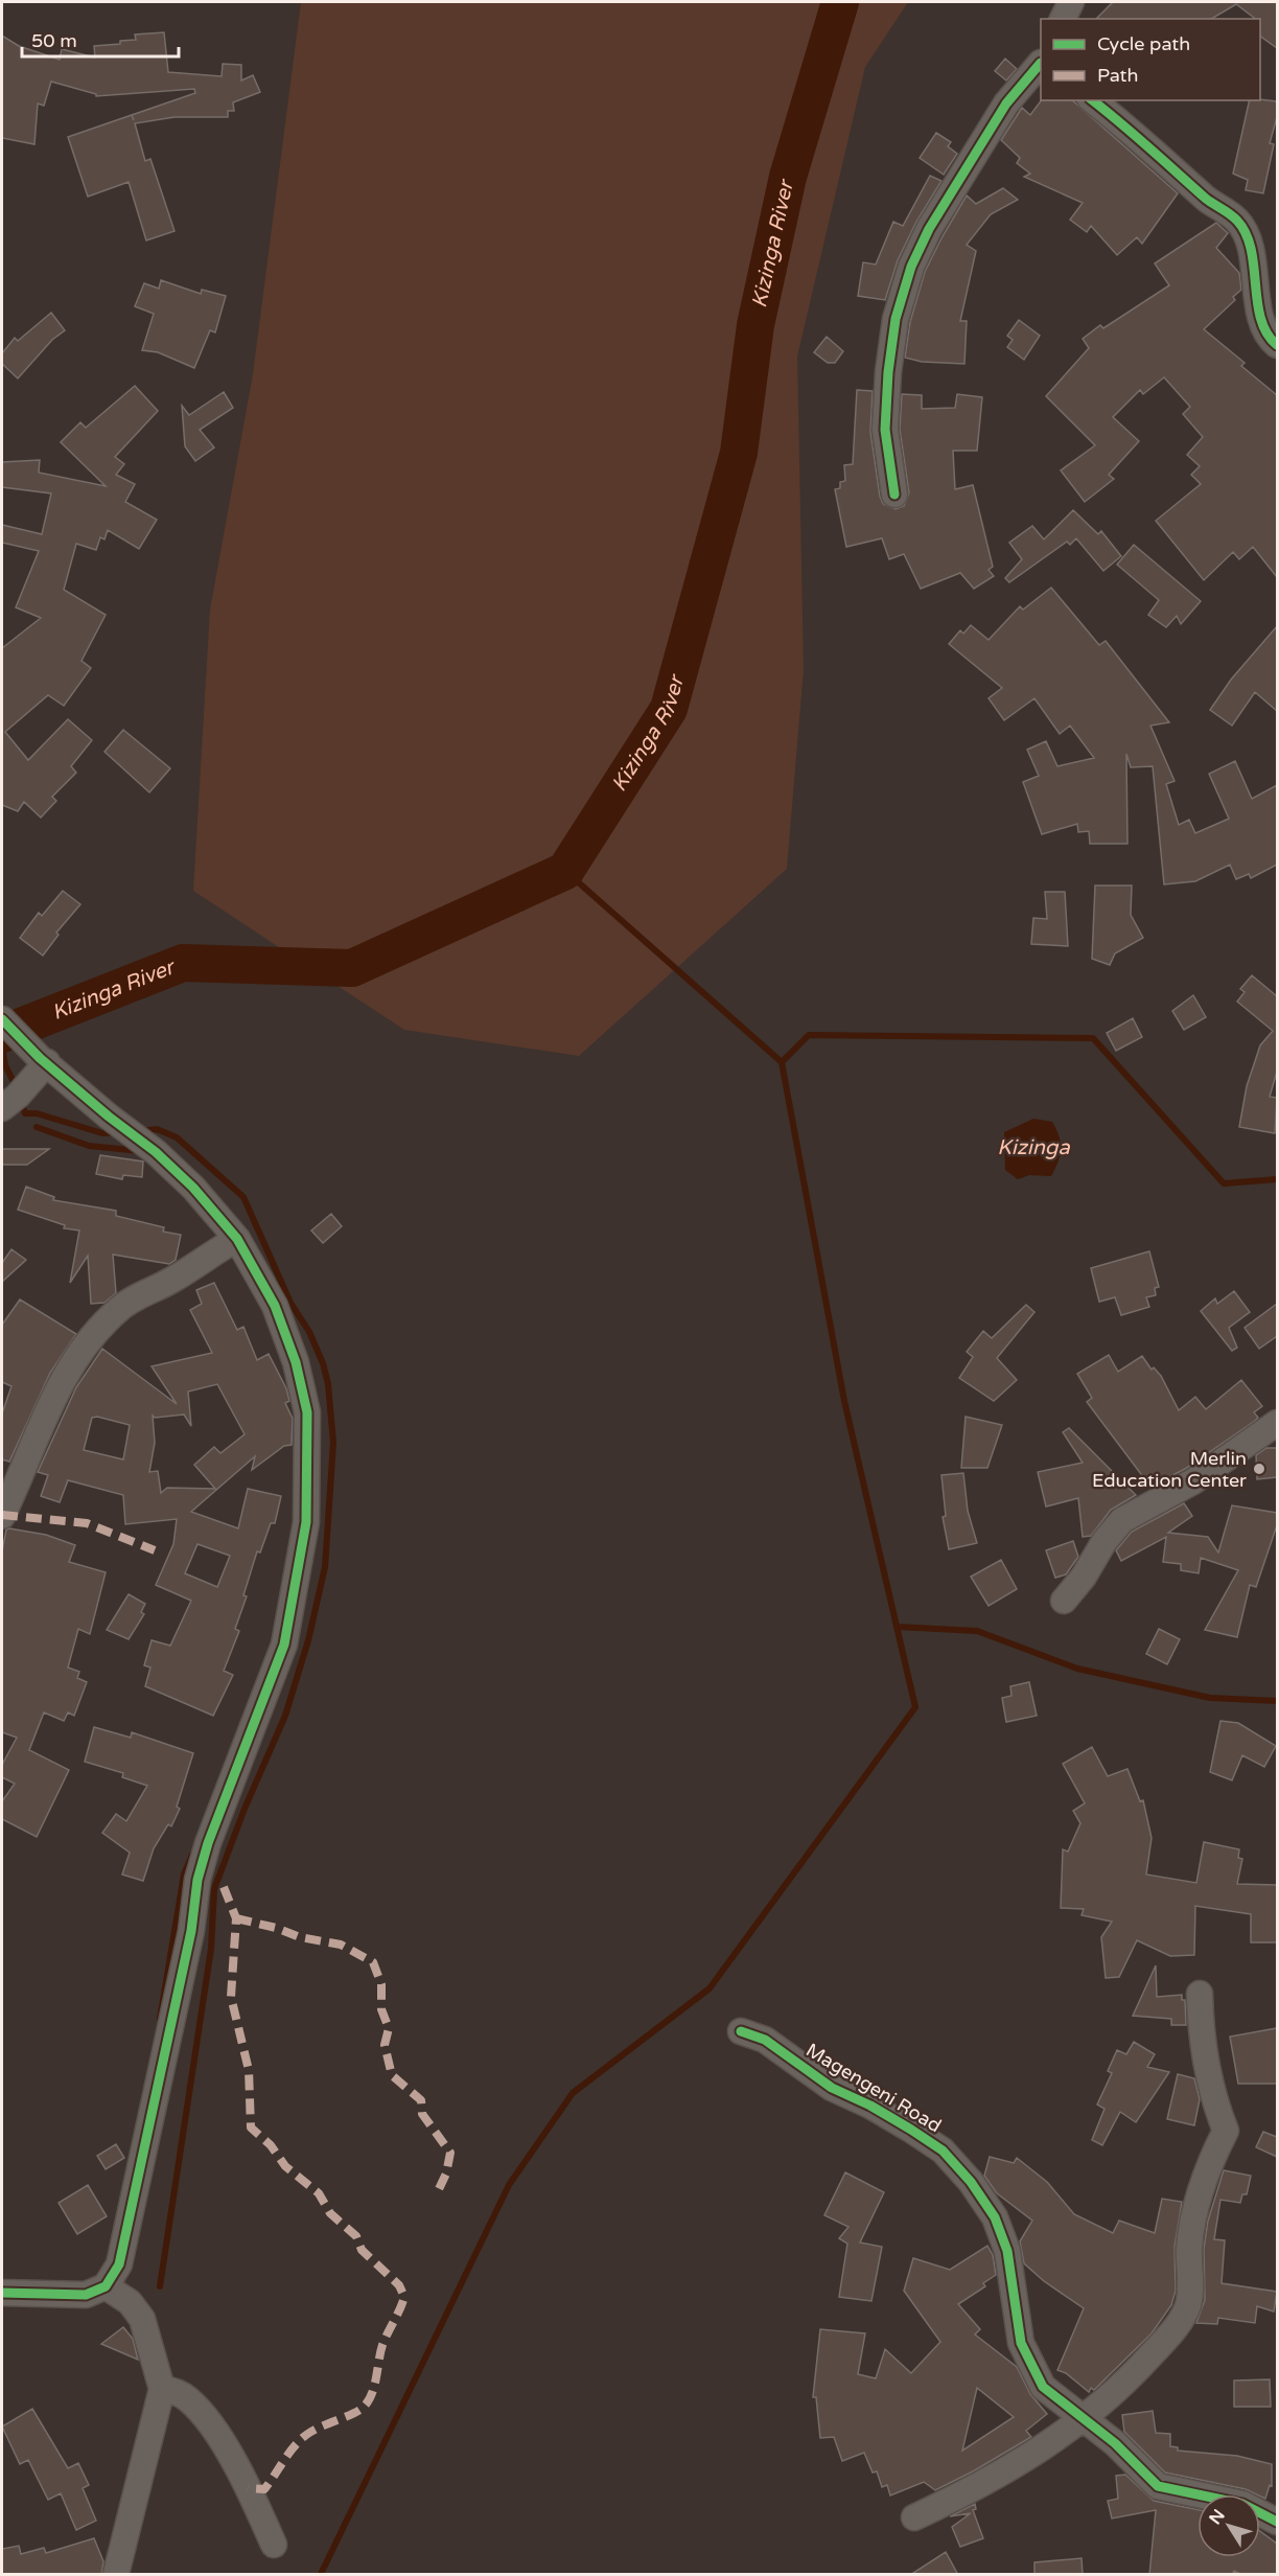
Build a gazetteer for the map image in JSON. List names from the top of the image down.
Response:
{
  "streets": {
    "street": ["Magengeni Road"]
  },
  "water": ["Kizinga River", "Kizinga"],
  "places": ["Merlin Education Center"],
  "legend": ["Cycle path", "Path"],
  "scale_bar": "50 m",
  "north": "top left"
}
